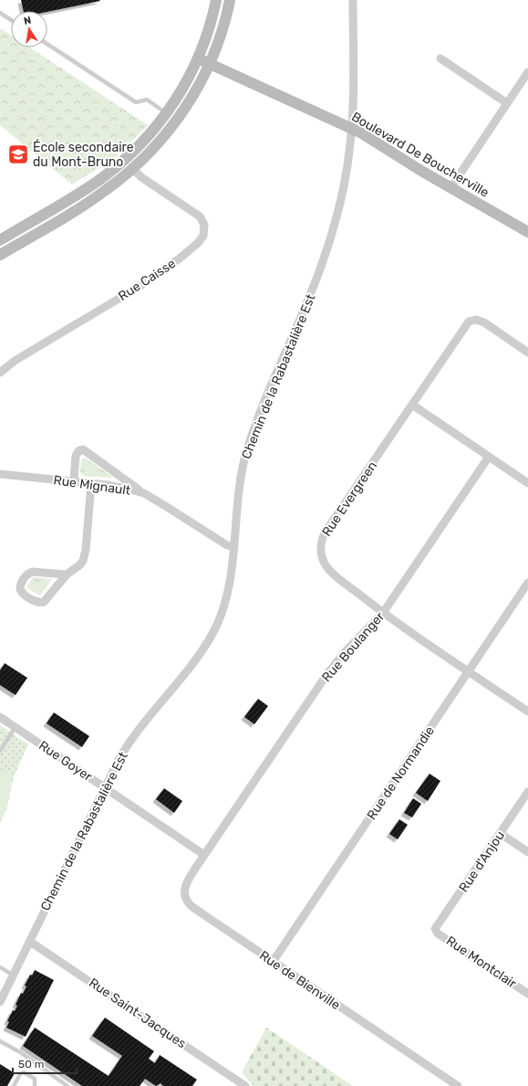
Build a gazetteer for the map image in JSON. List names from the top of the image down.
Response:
{
  "streets": {
    "street": [
      "Boulevard De Boucherville",
      "Rue Caisse",
      "Chemin de la Rabastalière Est",
      "Rue Mignault",
      "Rue Evergreen",
      "Rue Boulanger",
      "Rue Goyer",
      "Rue de Normandie",
      "Rue d'Anjou",
      "Rue Montclair",
      "Rue de Bienville",
      "Rue Saint-Jacques"
    ]
  },
  "crossings": [
    ["Boulevard De Boucherville", "Chemin de la Rabastalière Est"],
    ["Chemin de la Rabastalière Est", "Rue Mignault"],
    ["Chemin de la Rabastalière Est", "Rue Goyer"],
    ["Chemin de la Rabastalière Est", "Rue Saint-Jacques"],
    ["Rue Evergreen", "Rue Boulanger"],
    ["Rue Evergreen", "Rue de Normandie"],
    ["Rue Boulanger", "Rue Goyer"],
    ["Rue Boulanger", "Rue de Bienville"],
    ["Rue Goyer", "Rue de Bienville"],
    ["Rue de Normandie", "Rue de Bienville"],
    ["Rue d'Anjou", "Rue Montclair"]
  ],
  "places": {
    "school or university": ["École secondaire du Mont-Bruno"]
  },
  "scale_bar": "50 m",
  "north": "top"
}
